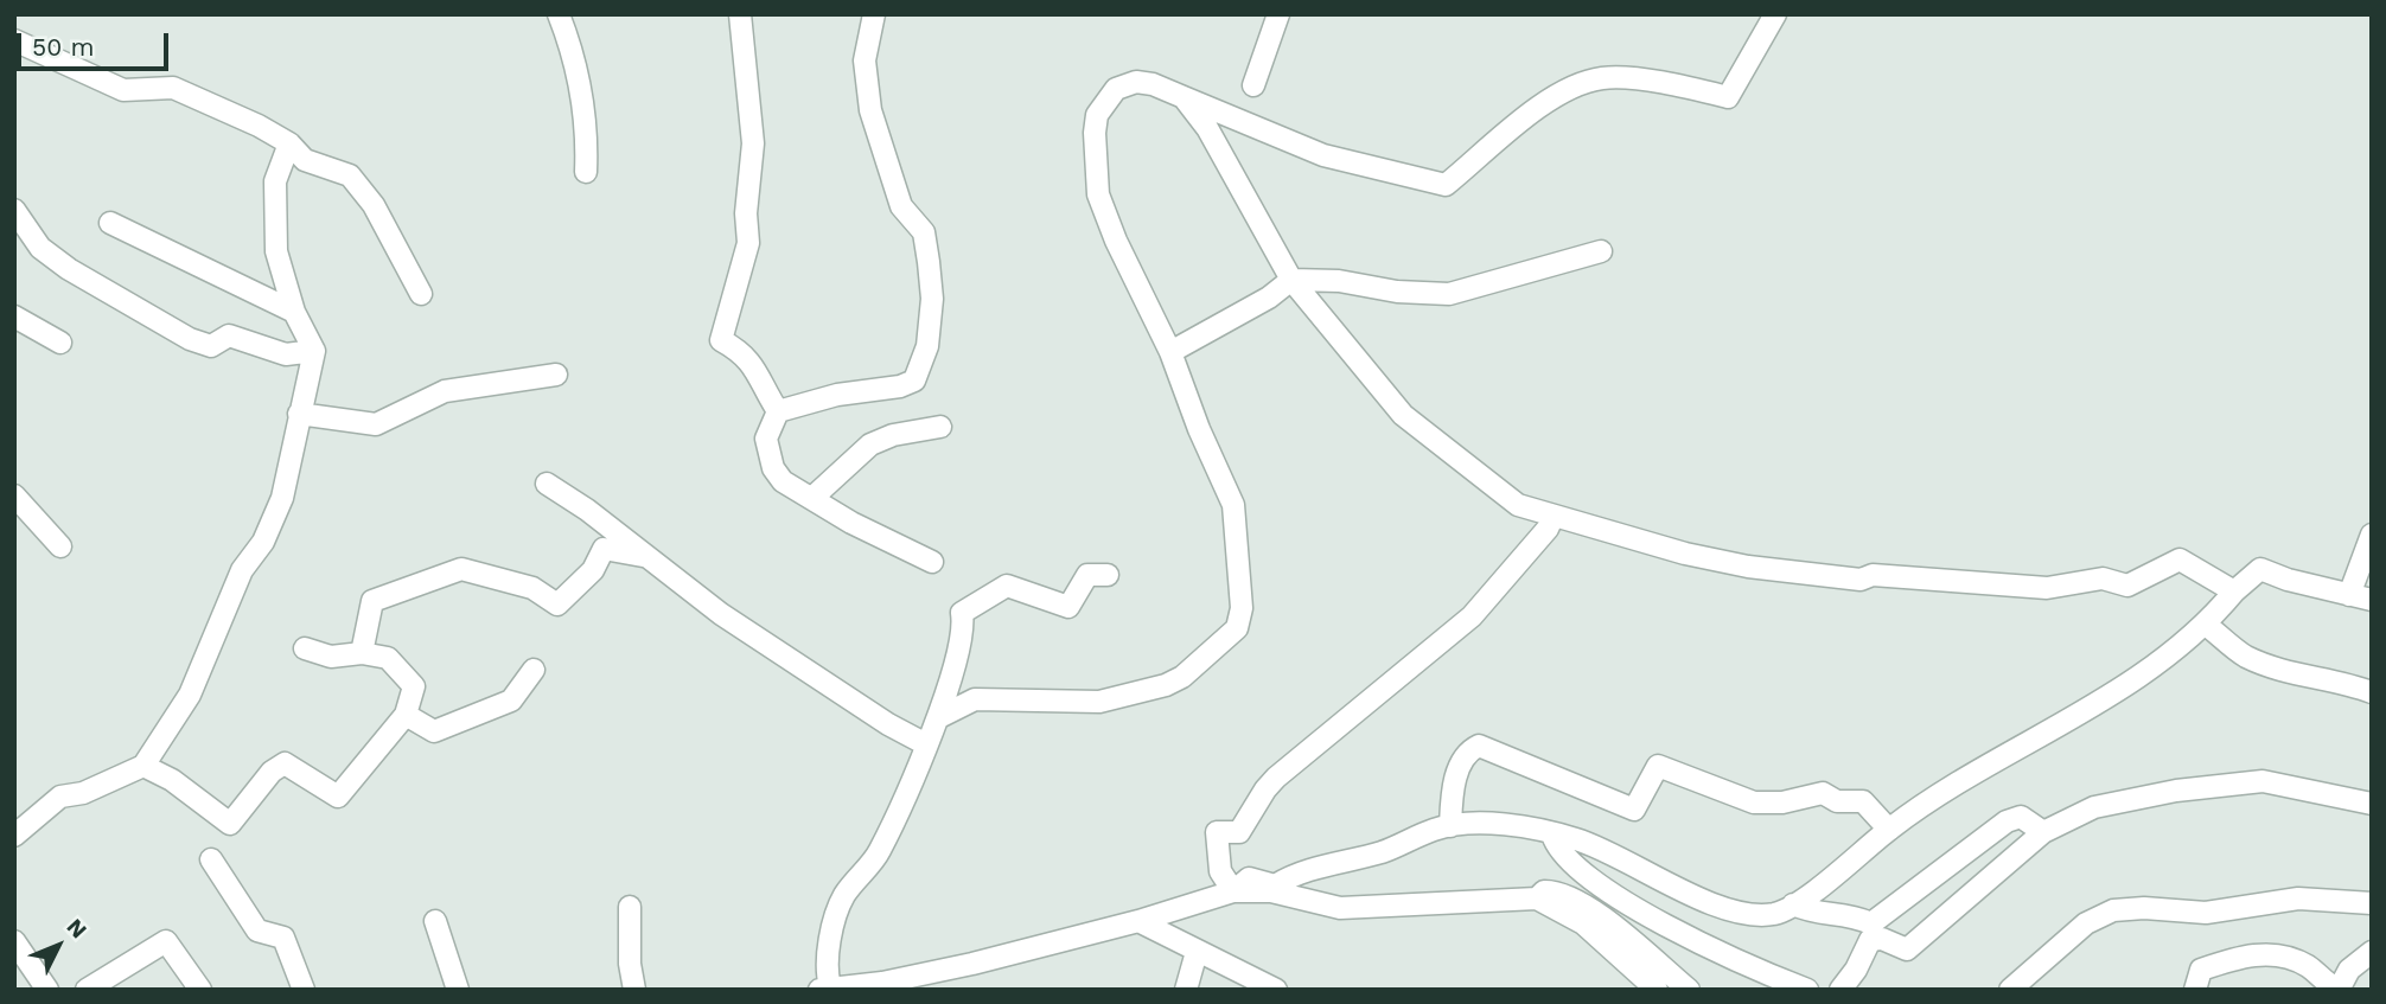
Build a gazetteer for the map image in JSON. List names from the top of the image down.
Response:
{
  "scale_bar": "50 m",
  "north": "top right"
}
